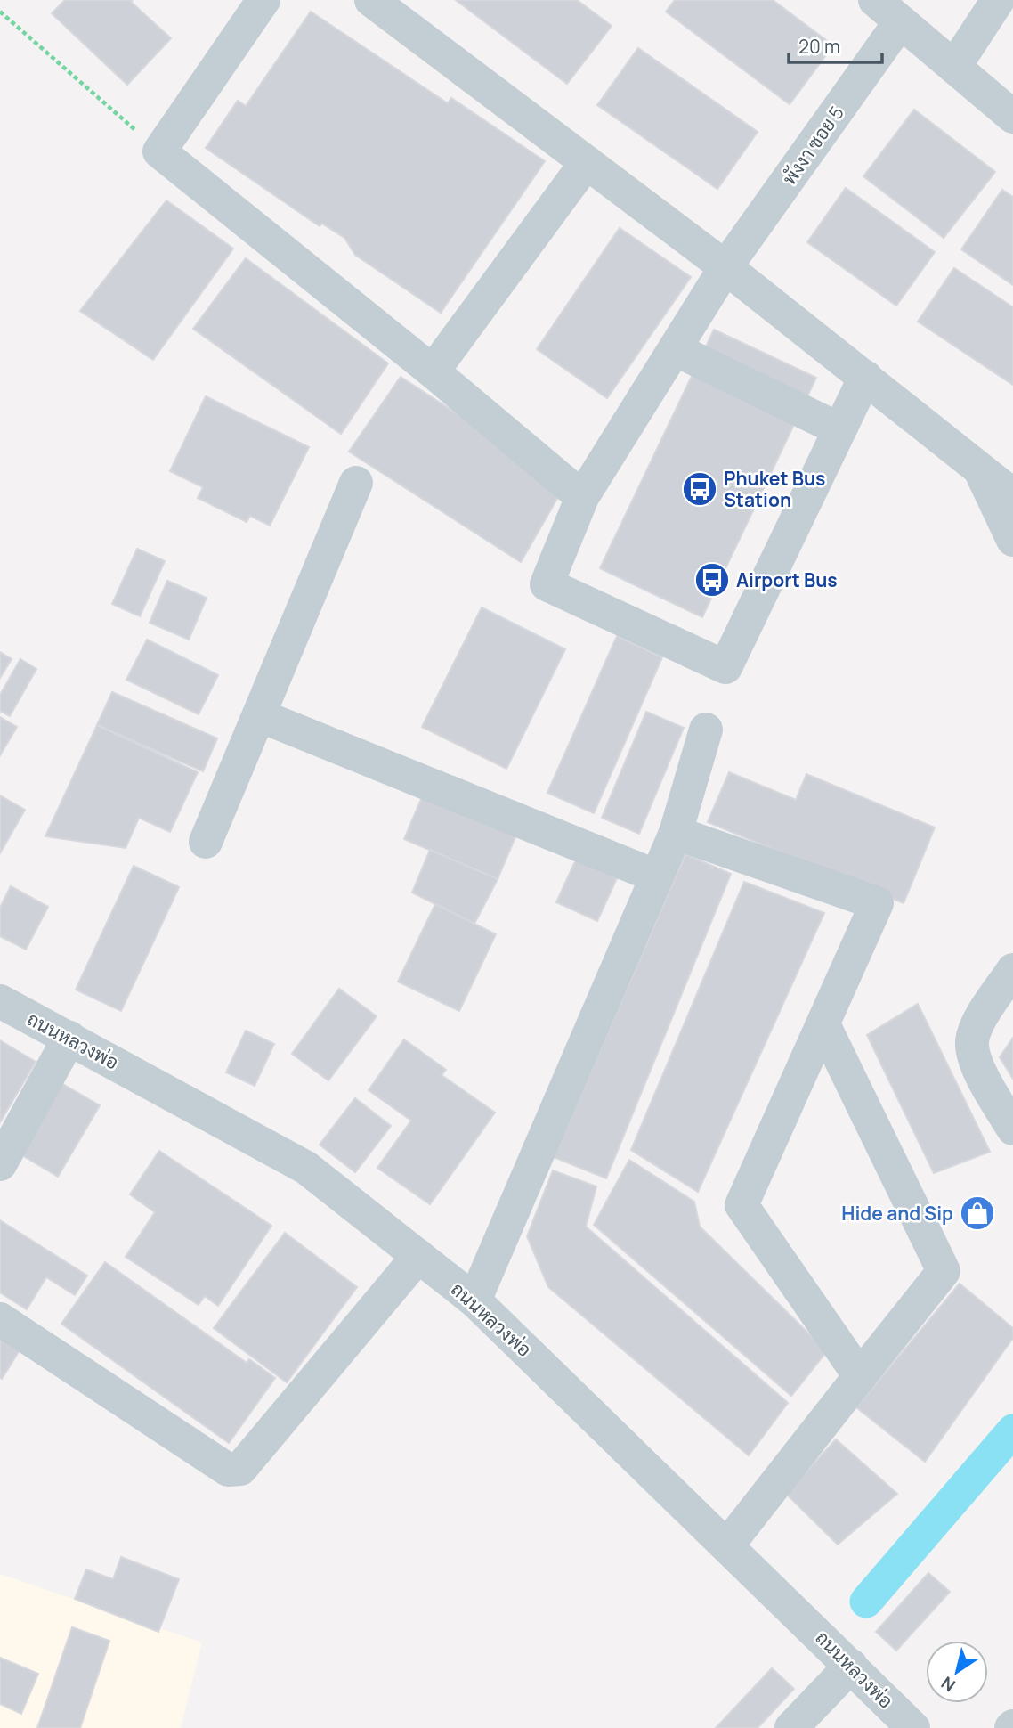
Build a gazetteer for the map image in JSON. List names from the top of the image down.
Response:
{
  "streets": {
    "street": ["พังงา ซอย 5", "ถนนหลวงพ่อ"]
  },
  "places": {
    "bus stop": ["Phuket Bus Station", "Airport Bus"],
    "shop": ["Hide and Sip"]
  },
  "scale_bar": "20 m",
  "north": "bottom left"
}
